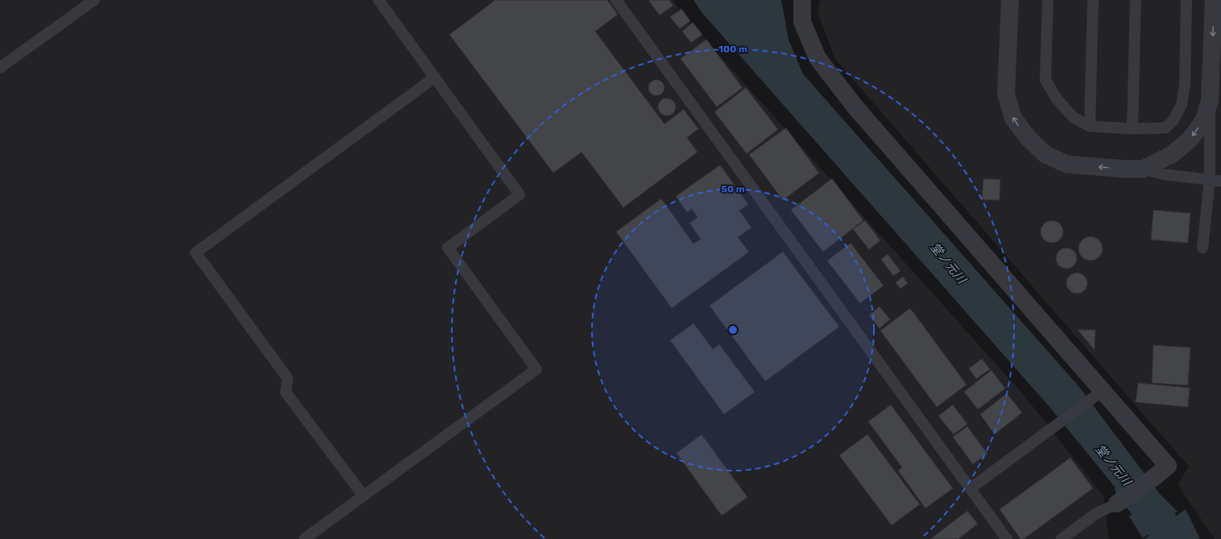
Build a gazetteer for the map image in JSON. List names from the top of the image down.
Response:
{
  "water": ["堂ノ元川"],
  "rings": ["100 m", "50 m"]
}
